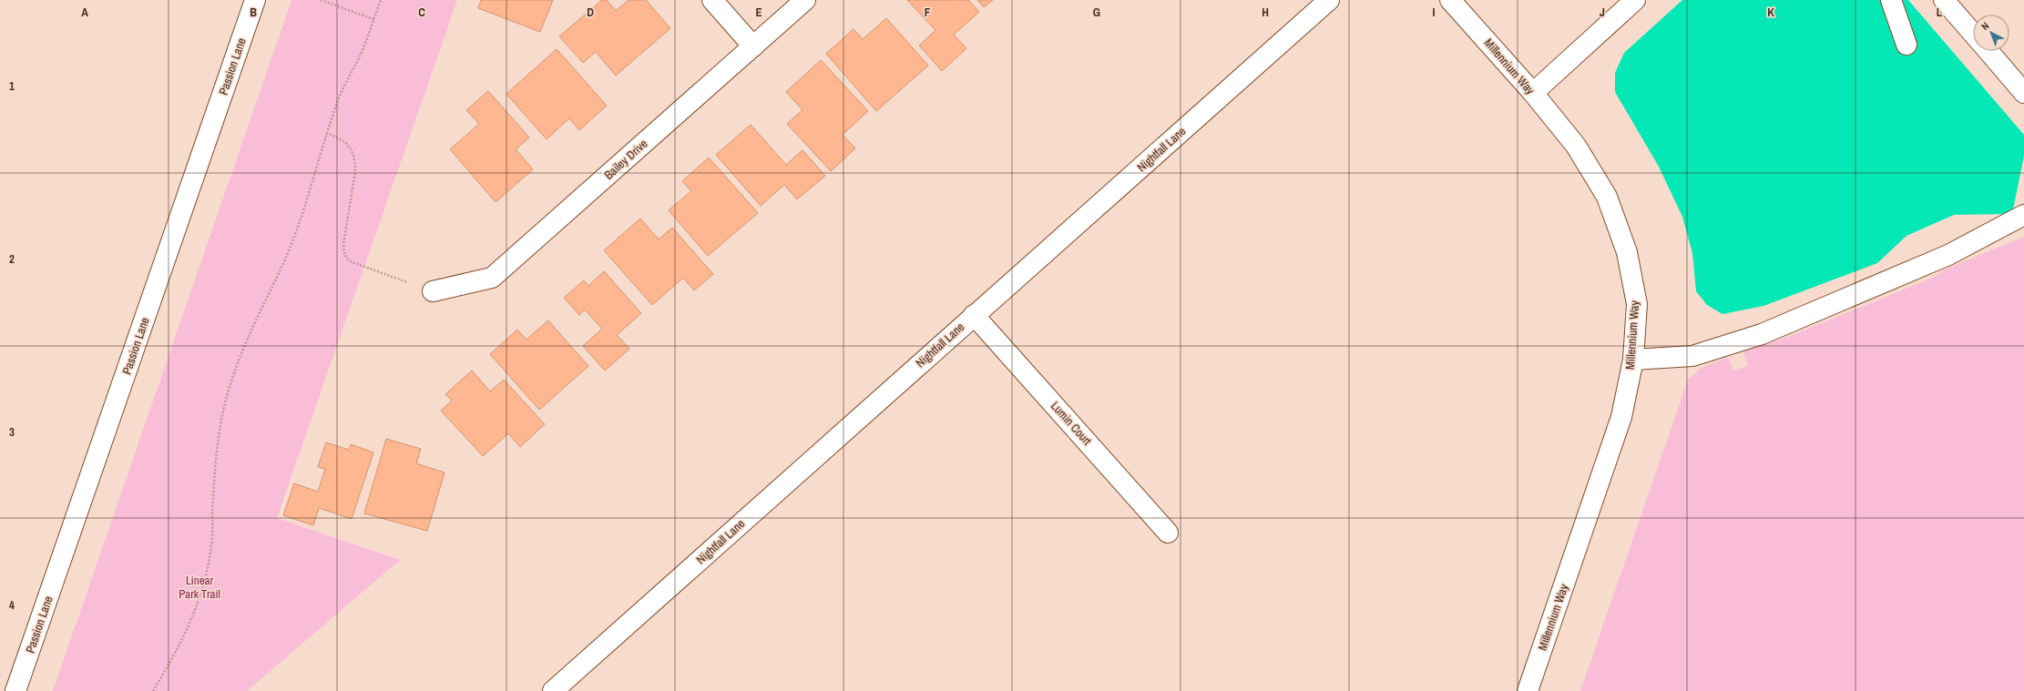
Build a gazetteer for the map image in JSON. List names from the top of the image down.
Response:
{
  "streets": {
    "street": [
      "Passion Lane",
      "Millennium Way",
      "Nightfall Lane",
      "Bailey Drive",
      "Lumin Court"
    ]
  },
  "crossings": [
    ["Nightfall Lane", "Lumin Court"]
  ],
  "parks": ["Linear Park Trail"],
  "north": "top left",
  "grid": {
    "columns": [
      "A",
      "B",
      "C",
      "D",
      "E",
      "F",
      "G",
      "H",
      "I",
      "J",
      "K",
      "L"
    ],
    "rows": [
      "1",
      "2",
      "3",
      "4"
    ]
  }
}
